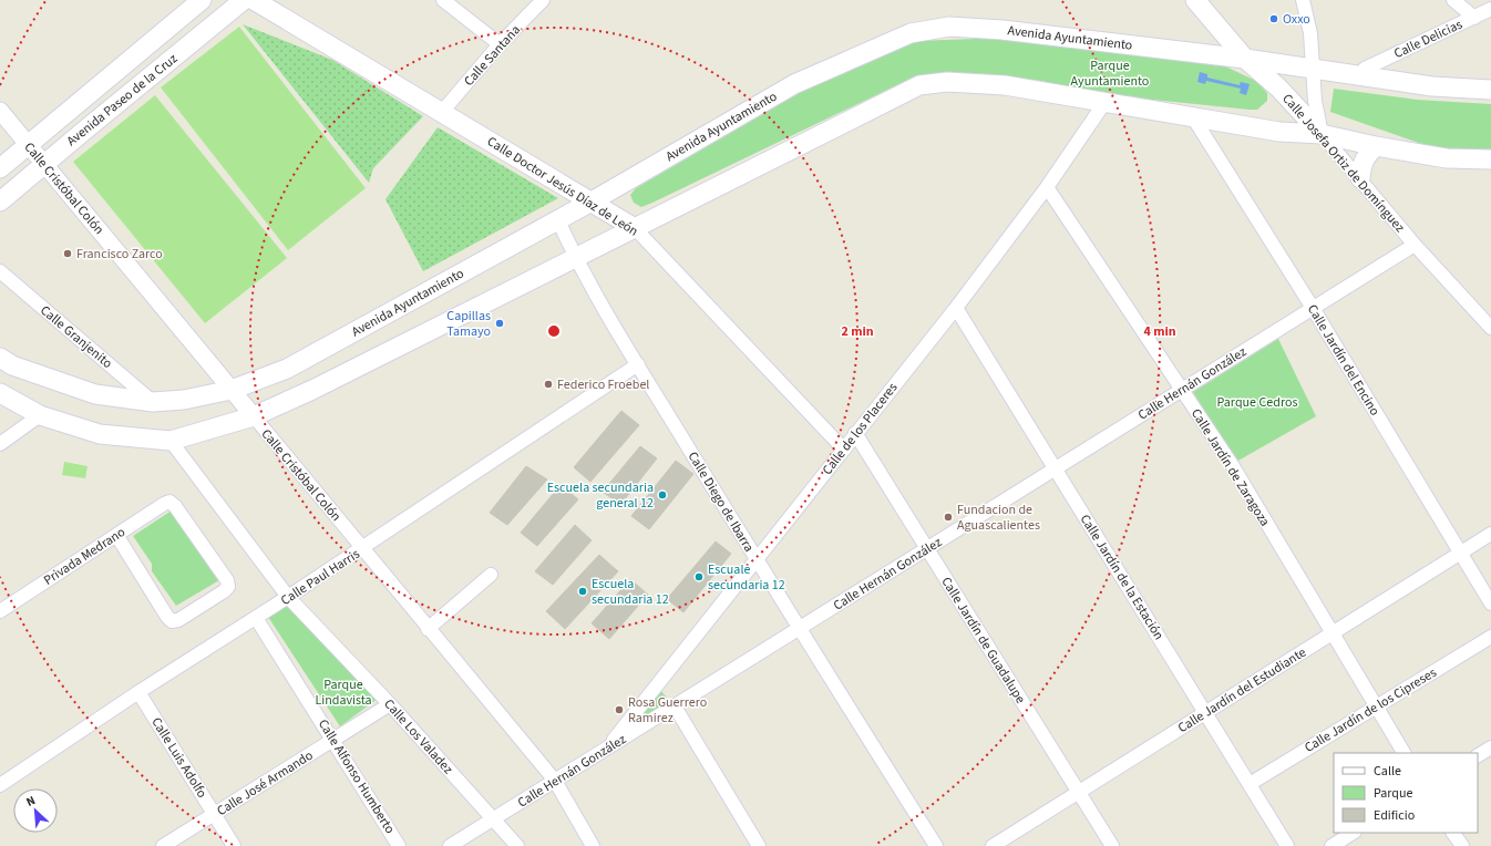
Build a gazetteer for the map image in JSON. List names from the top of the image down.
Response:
{
  "streets": {
    "main road": [
      "Avenida Ayuntamiento",
      "Avenida Paseo de la Cruz",
      "Calle Josefa Ortiz de Domínguez",
      "Calle Doctor Jesús Díaz de León"
    ],
    "street": [
      "Calle Delicias",
      "Calle Santana",
      "Calle Cristóbal Colón",
      "Calle Granjenito",
      "Calle Jardín del Encino",
      "Calle Hernán González",
      "Calle de los Placeres",
      "Calle Jardín de Zaragoza",
      "Calle Diego de Ibarra",
      "Privada Medrano",
      "Calle Paul Harris",
      "Calle Jardín de la Estación",
      "Calle Jardín de Guadalupe",
      "Calle Jardín del Estudiante",
      "Calle Jardín de los Cipreses",
      "Calle Los Valadez",
      "Calle Luis Adolfo",
      "Calle Alfonso Humberto",
      "Calle José Armando"
    ]
  },
  "crossings": [
    ["Avenida Ayuntamiento", "Calle Josefa Ortiz de Domínguez"],
    ["Avenida Ayuntamiento", "Calle Doctor Jesús Díaz de León"],
    ["Avenida Ayuntamiento", "Calle Cristóbal Colón"],
    ["Avenida Ayuntamiento", "Calle Granjenito"],
    ["Avenida Ayuntamiento", "Calle Diego de Ibarra"],
    ["Calle Santana", "Calle Doctor Jesús Díaz de León"],
    ["Avenida Paseo de la Cruz", "Calle Cristóbal Colón"],
    ["Calle Josefa Ortiz de Domínguez", "Calle Hernán González"],
    ["Calle Doctor Jesús Díaz de León", "Calle de los Placeres"],
    ["Calle Cristóbal Colón", "Calle Hernán González"],
    ["Calle Cristóbal Colón", "Calle Paul Harris"],
    ["Calle Jardín del Encino", "Calle Hernán González"],
    ["Calle Jardín del Encino", "Calle Jardín del Estudiante"],
    ["Calle Hernán González", "Calle de los Placeres"],
    ["Calle Hernán González", "Calle Jardín de Zaragoza"],
    ["Calle Hernán González", "Calle Diego de Ibarra"],
    ["Calle Hernán González", "Calle Jardín de la Estación"],
    ["Calle Hernán González", "Calle Jardín de Guadalupe"],
    ["Calle Hernán González", "Calle Los Valadez"],
    ["Calle de los Placeres", "Calle Jardín de Zaragoza"],
    ["Calle de los Placeres", "Calle Diego de Ibarra"],
    ["Calle de los Placeres", "Calle Jardín de la Estación"],
    ["Calle de los Placeres", "Calle Jardín de Guadalupe"],
    ["Calle Jardín de Zaragoza", "Calle Jardín del Estudiante"],
    ["Calle Jardín de Zaragoza", "Calle Jardín de los Cipreses"],
    ["Calle Diego de Ibarra", "Calle Paul Harris"],
    ["Calle Paul Harris", "Calle Los Valadez"],
    ["Calle Paul Harris", "Calle Luis Adolfo"],
    ["Calle Paul Harris", "Calle Alfonso Humberto"],
    ["Calle Jardín de la Estación", "Calle Jardín del Estudiante"],
    ["Calle Jardín de la Estación", "Calle Jardín de los Cipreses"],
    ["Calle Jardín de Guadalupe", "Calle Jardín del Estudiante"],
    ["Calle Los Valadez", "Calle José Armando"],
    ["Calle Luis Adolfo", "Calle José Armando"],
    ["Calle Alfonso Humberto", "Calle José Armando"]
  ],
  "parks": ["Parque Ayuntamiento", "Parque Cedros", "Parque Lindavista"],
  "places": [
    "Oxxo",
    "Francisco Zarco",
    "Capillas Tamayo",
    "Federico Froebel",
    "Escuela secundaria general 12",
    "Fundacion de Aguascalientes",
    "Escuale secundaria 12",
    "Escuela secundaria 12",
    "Rosa Guerrero Ramirez"
  ],
  "legend": ["Calle", "Parque", "Edificio"],
  "north": "top left",
  "rings": ["2 min", "4 min"]
}
